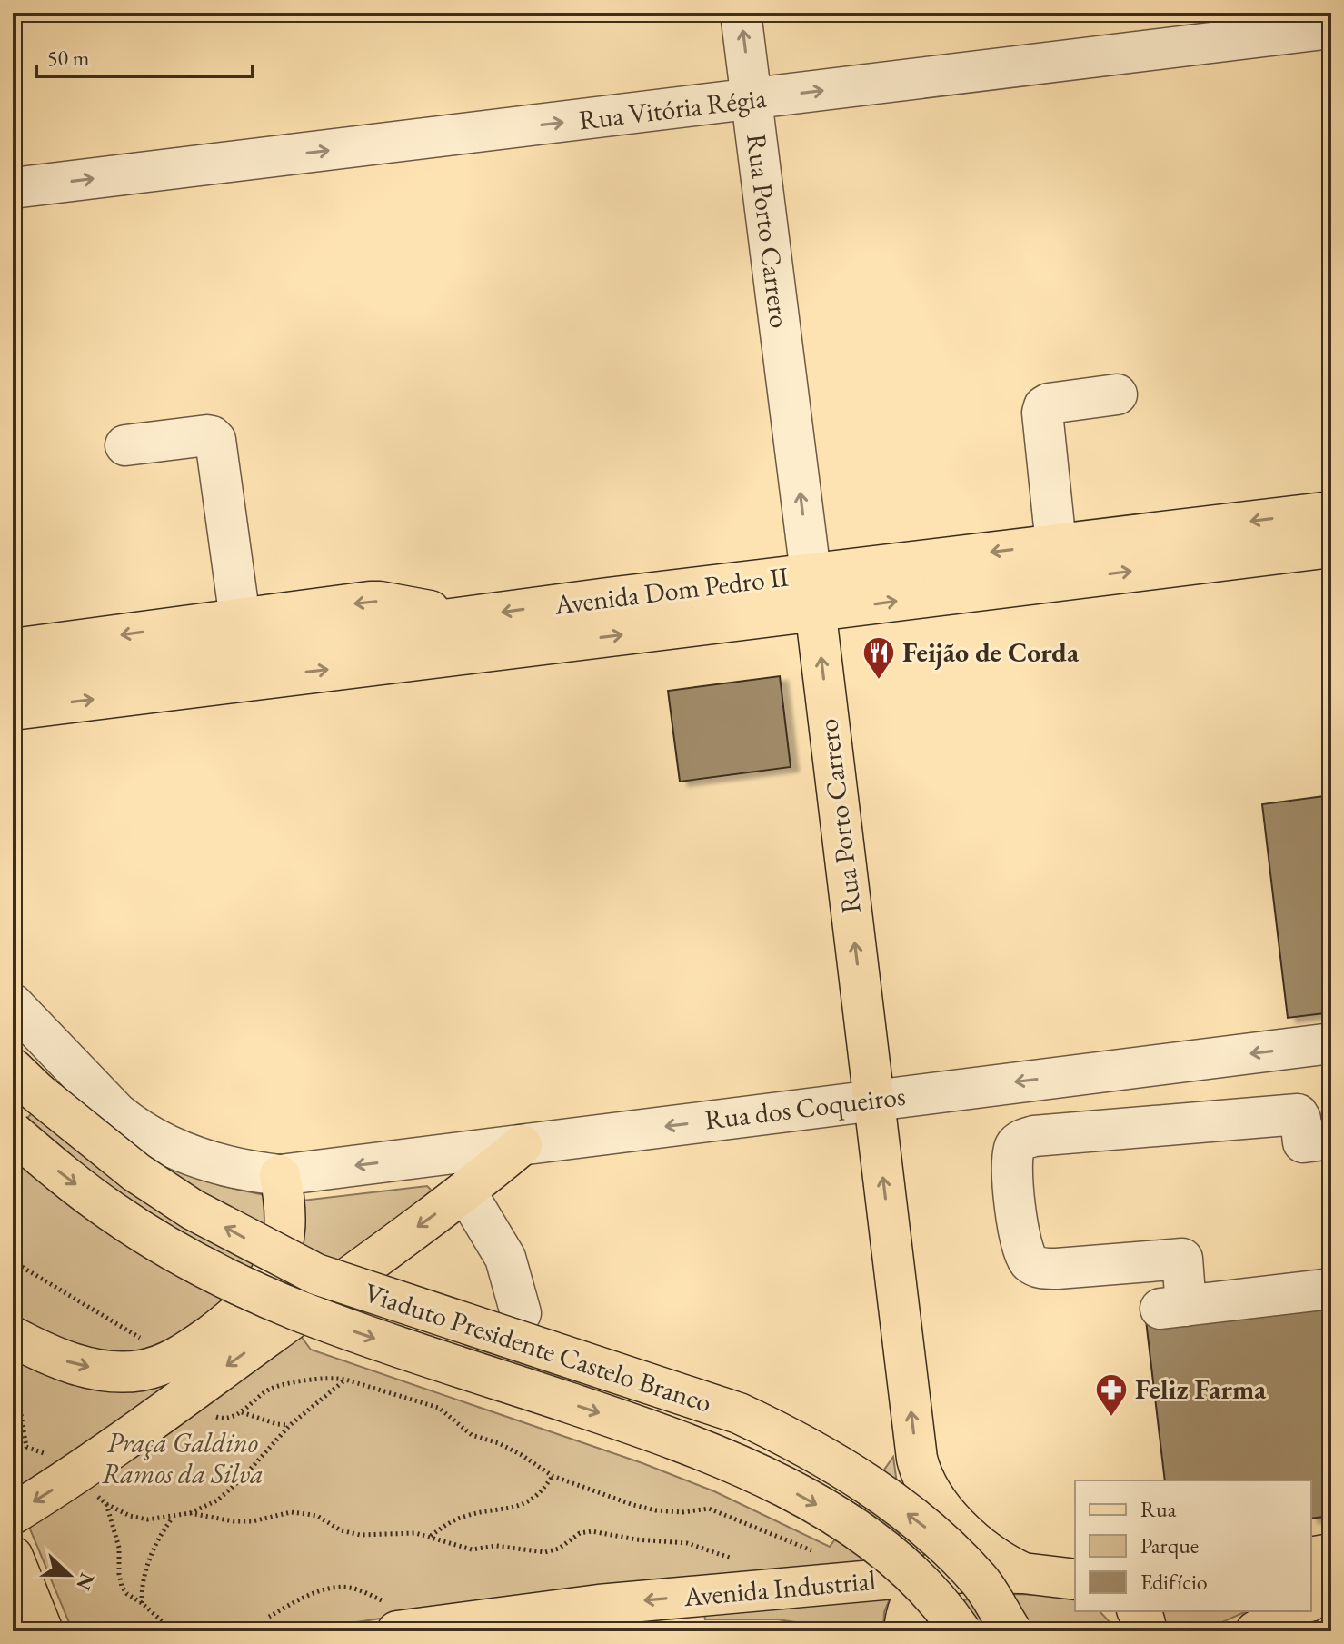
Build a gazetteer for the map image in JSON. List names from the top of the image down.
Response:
{
  "streets": {
    "main road": [
      "Rua Porto Carrero",
      "Avenida Dom Pedro II",
      "Viaduto Presidente Castelo Branco",
      "Avenida Industrial"
    ],
    "street": ["Rua Vitória Régia", "Rua dos Coqueiros"]
  },
  "crossings": [
    ["Rua Vitória Régia", "Rua Porto Carrero"],
    ["Rua Porto Carrero", "Avenida Dom Pedro II"],
    ["Rua Porto Carrero", "Rua dos Coqueiros"],
    ["Rua Porto Carrero", "Avenida Industrial"]
  ],
  "one_way": [
    "Rua Vitória Régia",
    "Rua Porto Carrero",
    "Rua dos Coqueiros",
    "Avenida Industrial"
  ],
  "parks": ["Praça Galdino Ramos da Silva"],
  "places": {
    "restaurant": ["Feijão de Corda"],
    "pharmacy": ["Feliz Farma"]
  },
  "legend": ["Rua", "Parque", "Edifício"],
  "scale_bar": "50 m",
  "north": "right"
}
